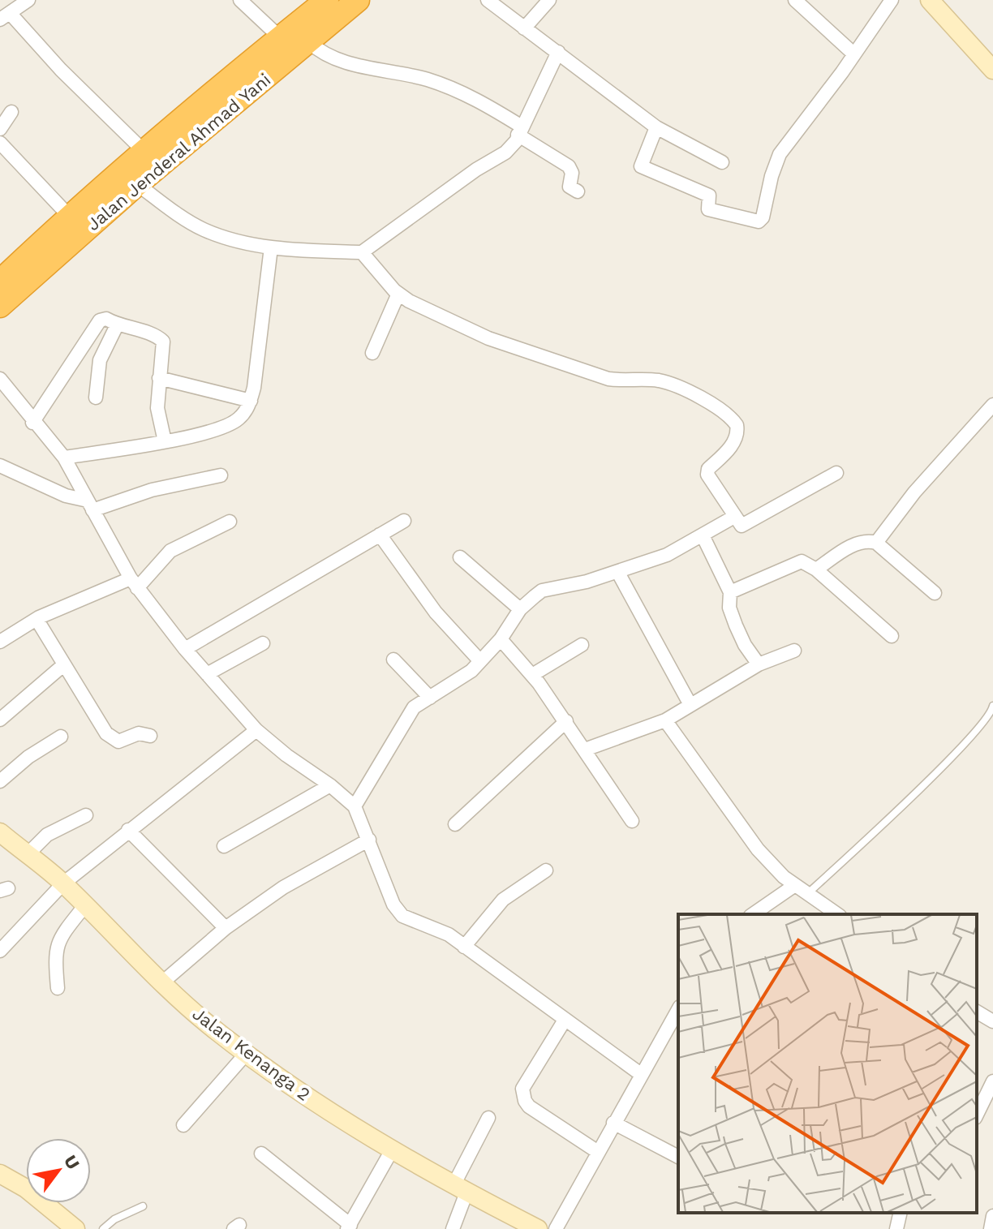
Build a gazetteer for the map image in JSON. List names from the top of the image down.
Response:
{
  "streets": {
    "highway": ["Jalan Jenderal Ahmad Yani"],
    "main road": ["Jalan Kenanga 2"]
  },
  "north": "top right"
}
